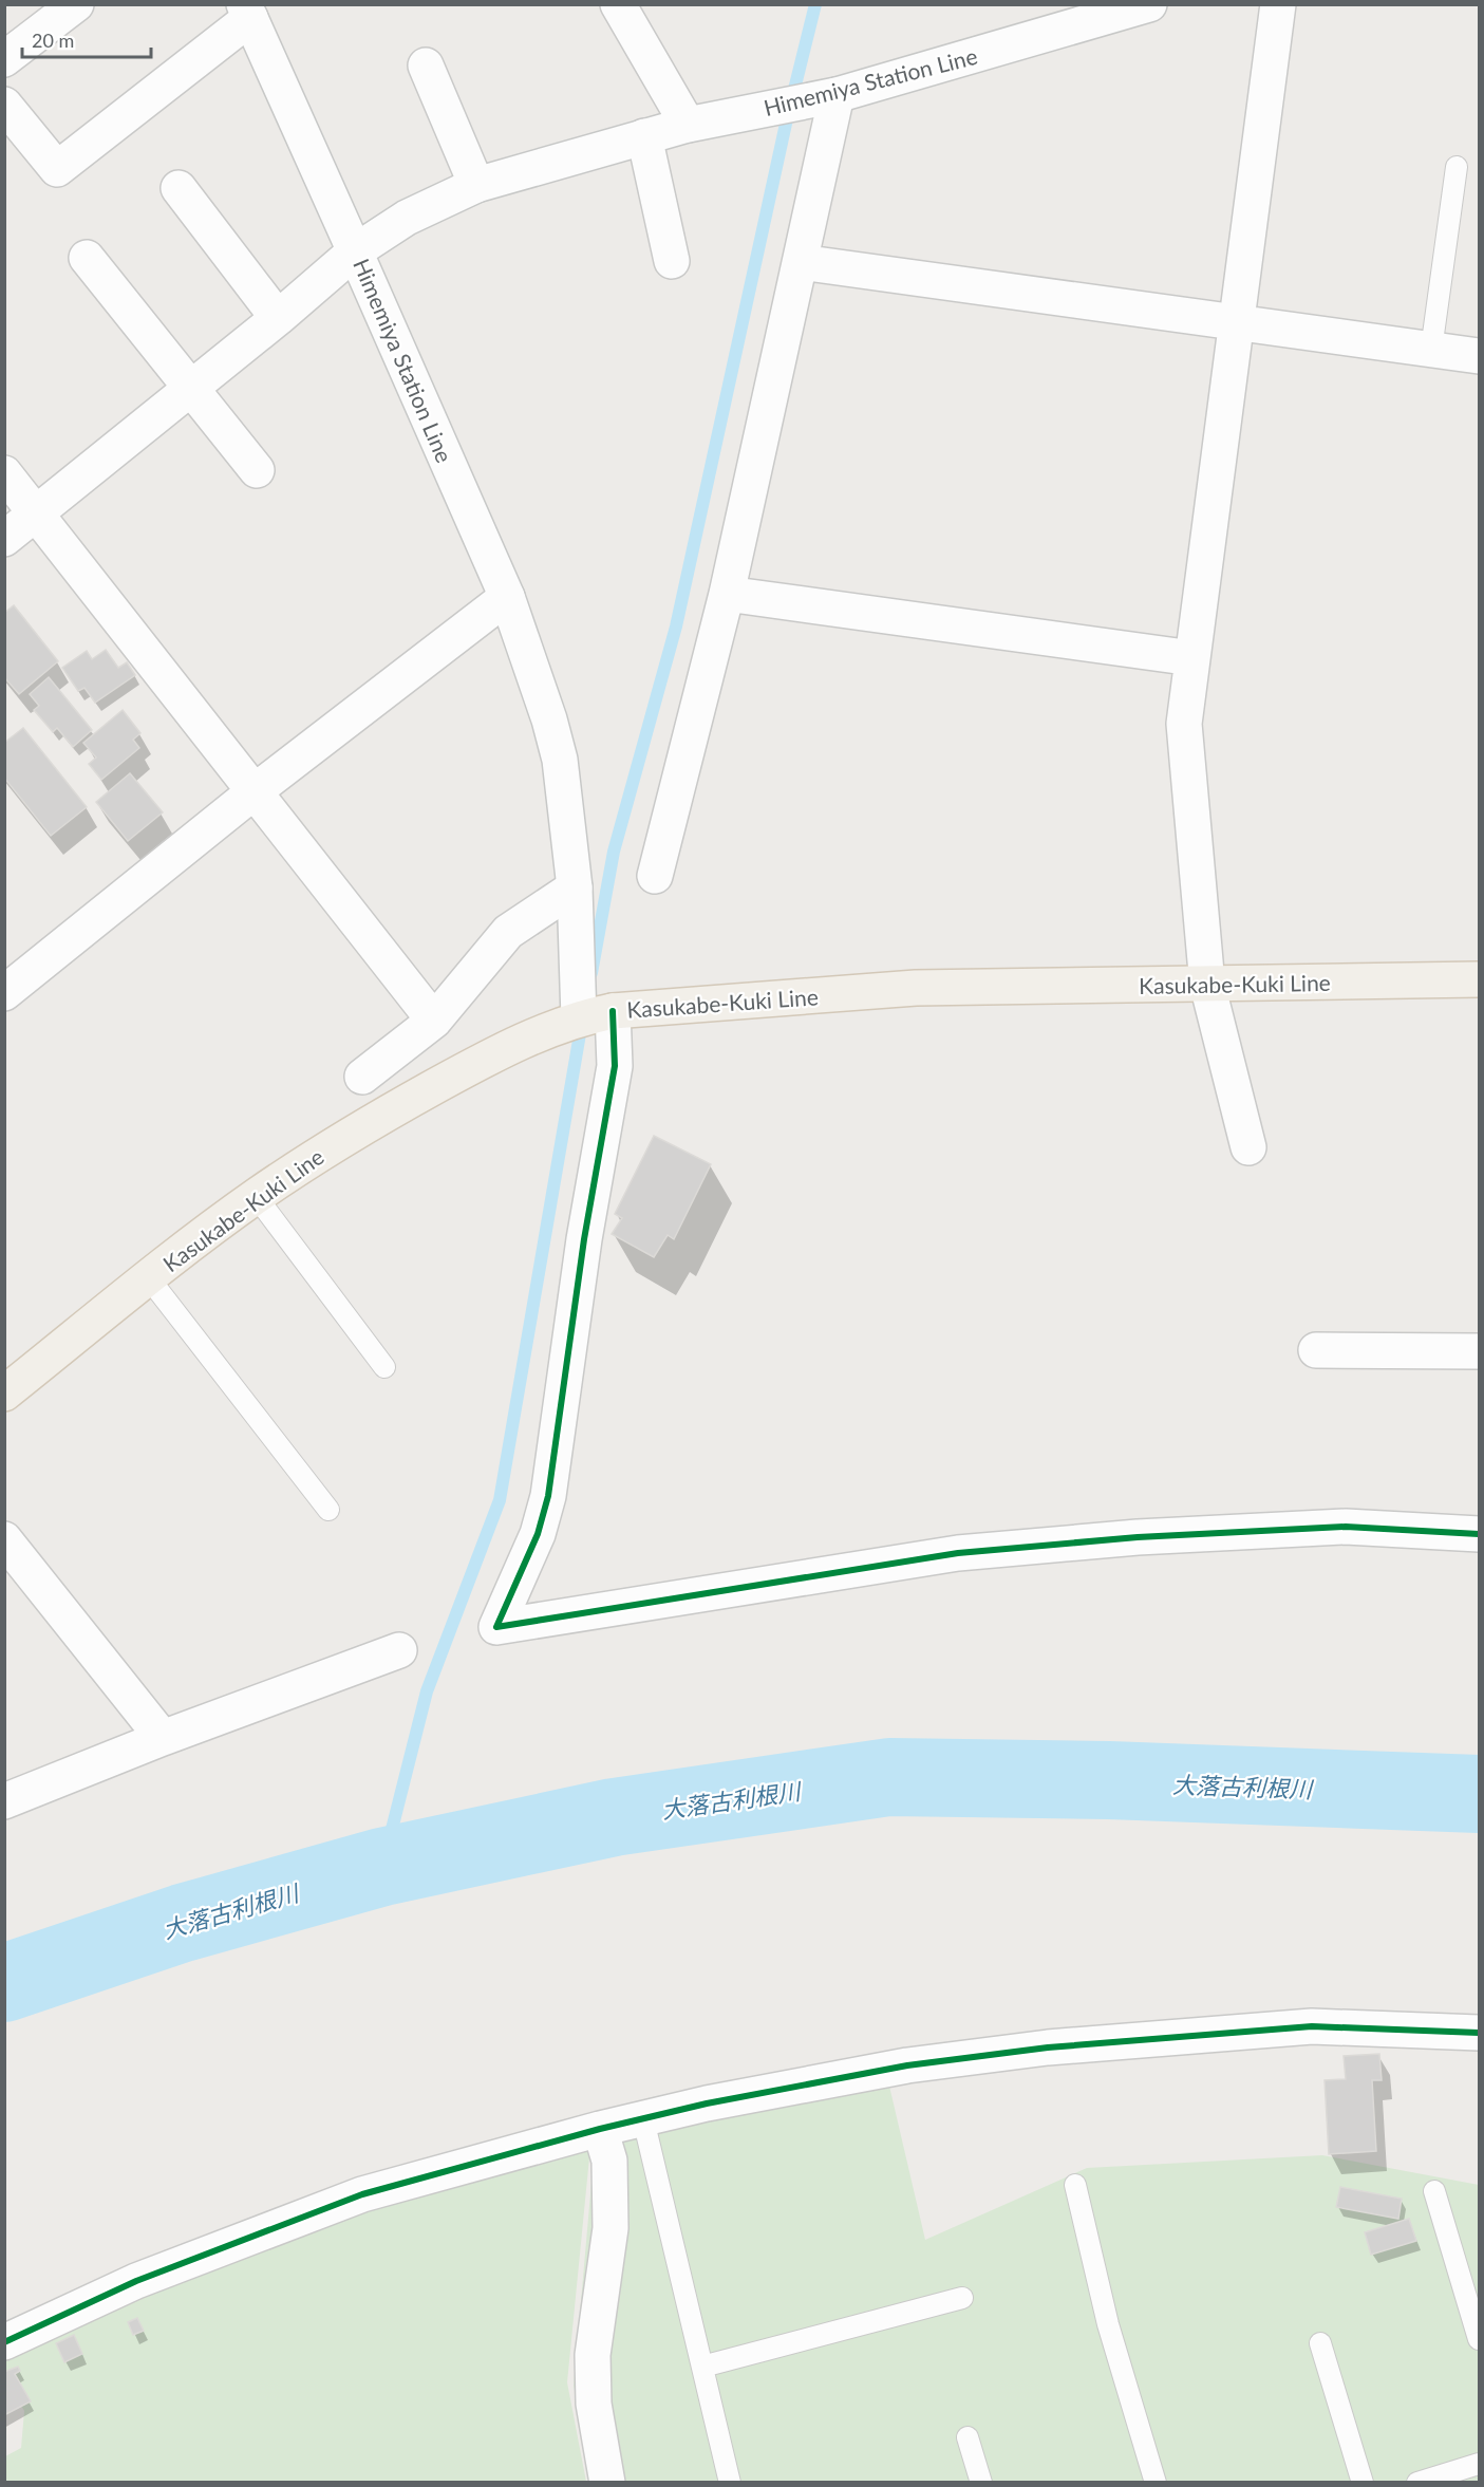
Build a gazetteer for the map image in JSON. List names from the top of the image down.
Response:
{
  "streets": {
    "main road": ["Kasukabe-Kuki Line"],
    "street": ["Himemiya Station Line"]
  },
  "crossings": [
    ["Himemiya Station Line", "Kasukabe-Kuki Line"]
  ],
  "water": ["大落古利根川"],
  "scale_bar": "20 m"
}
